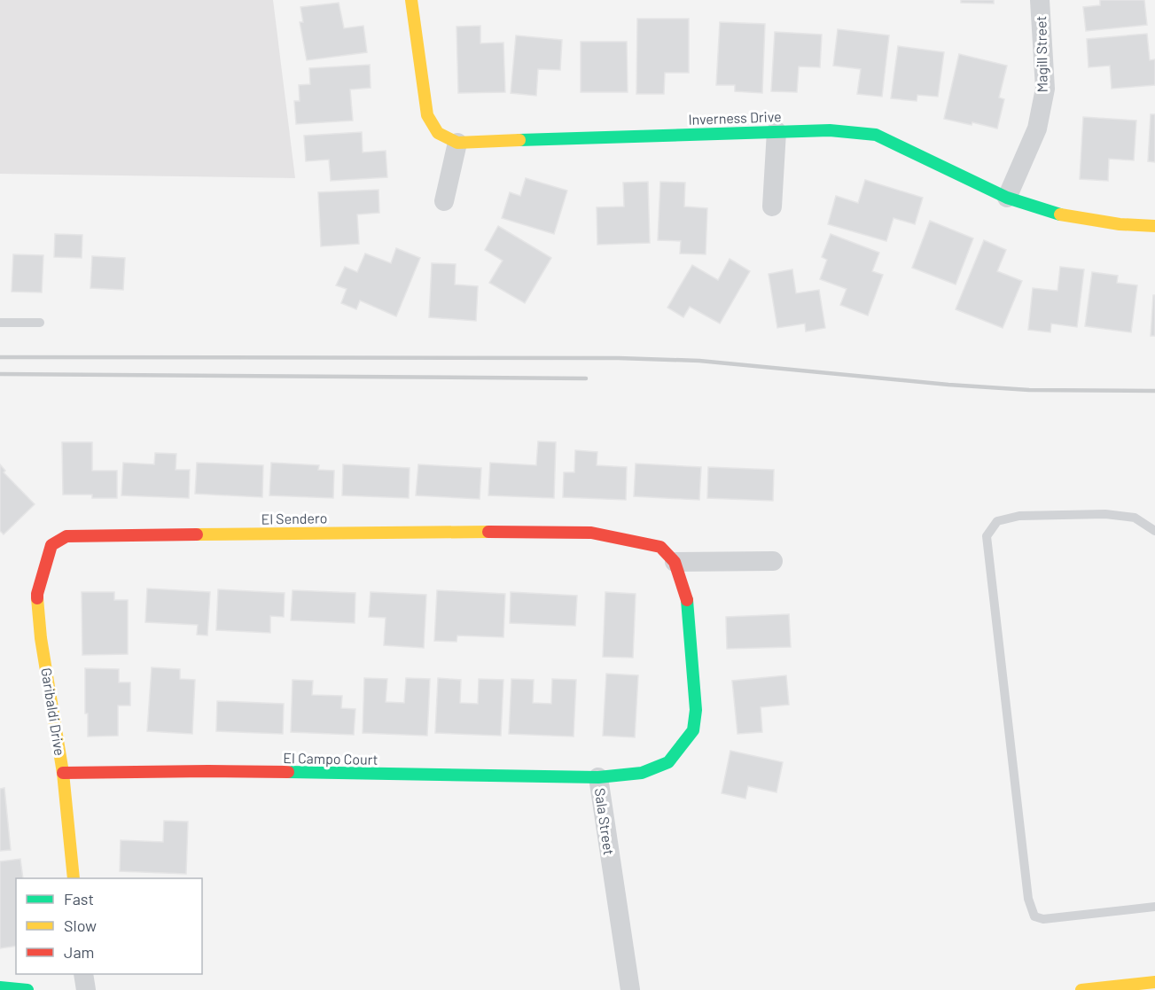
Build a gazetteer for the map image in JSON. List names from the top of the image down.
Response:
{
  "streets": {
    "street": [
      "Magill Street",
      "Inverness Drive",
      "El Sendero",
      "Garibaldi Drive",
      "El Campo Court",
      "Sala Street"
    ]
  },
  "crossings": [
    ["Magill Street", "Inverness Drive"],
    ["El Sendero", "Garibaldi Drive"],
    ["El Sendero", "Sala Street"],
    ["Garibaldi Drive", "El Campo Court"],
    ["El Campo Court", "Sala Street"]
  ],
  "legend": ["Fast", "Slow", "Jam"]
}
